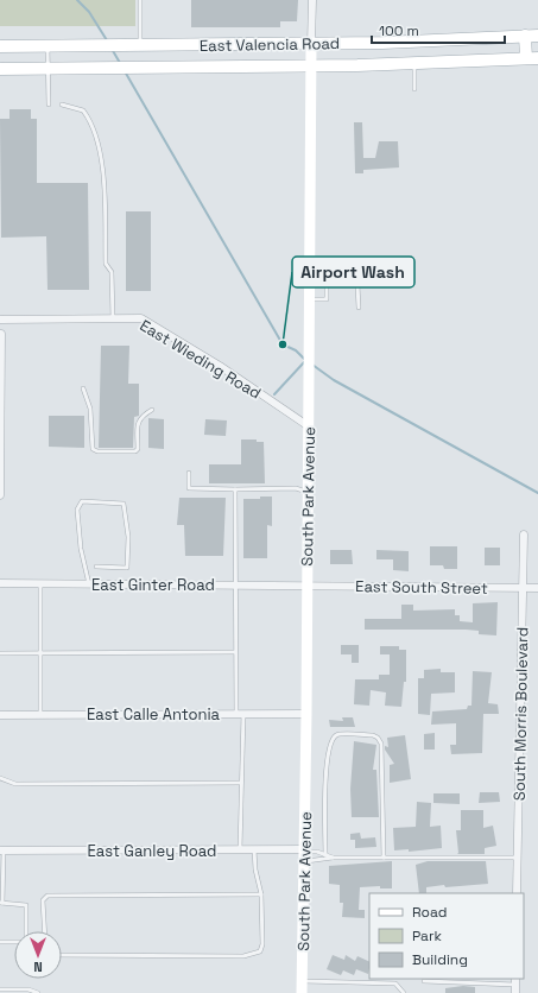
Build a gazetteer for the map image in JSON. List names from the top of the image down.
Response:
{
  "streets": {
    "main road": ["East Valencia Road", "South Park Avenue"],
    "street": [
      "East Wieding Road",
      "East Ginter Road",
      "East South Street",
      "East Calle Antonia",
      "South Morris Boulevard",
      "East Ganley Road"
    ]
  },
  "crossings": [
    ["East Valencia Road", "South Park Avenue"],
    ["East Wieding Road", "South Park Avenue"],
    ["South Park Avenue", "East Ginter Road"],
    ["South Park Avenue", "East South Street"],
    ["South Park Avenue", "East Calle Antonia"],
    ["South Park Avenue", "East Ganley Road"],
    ["East Ginter Road", "East South Street"],
    ["East South Street", "South Morris Boulevard"]
  ],
  "places": ["Airport Wash"],
  "legend": ["Road", "Park", "Building"],
  "scale_bar": "100 m",
  "north": "bottom"
}
